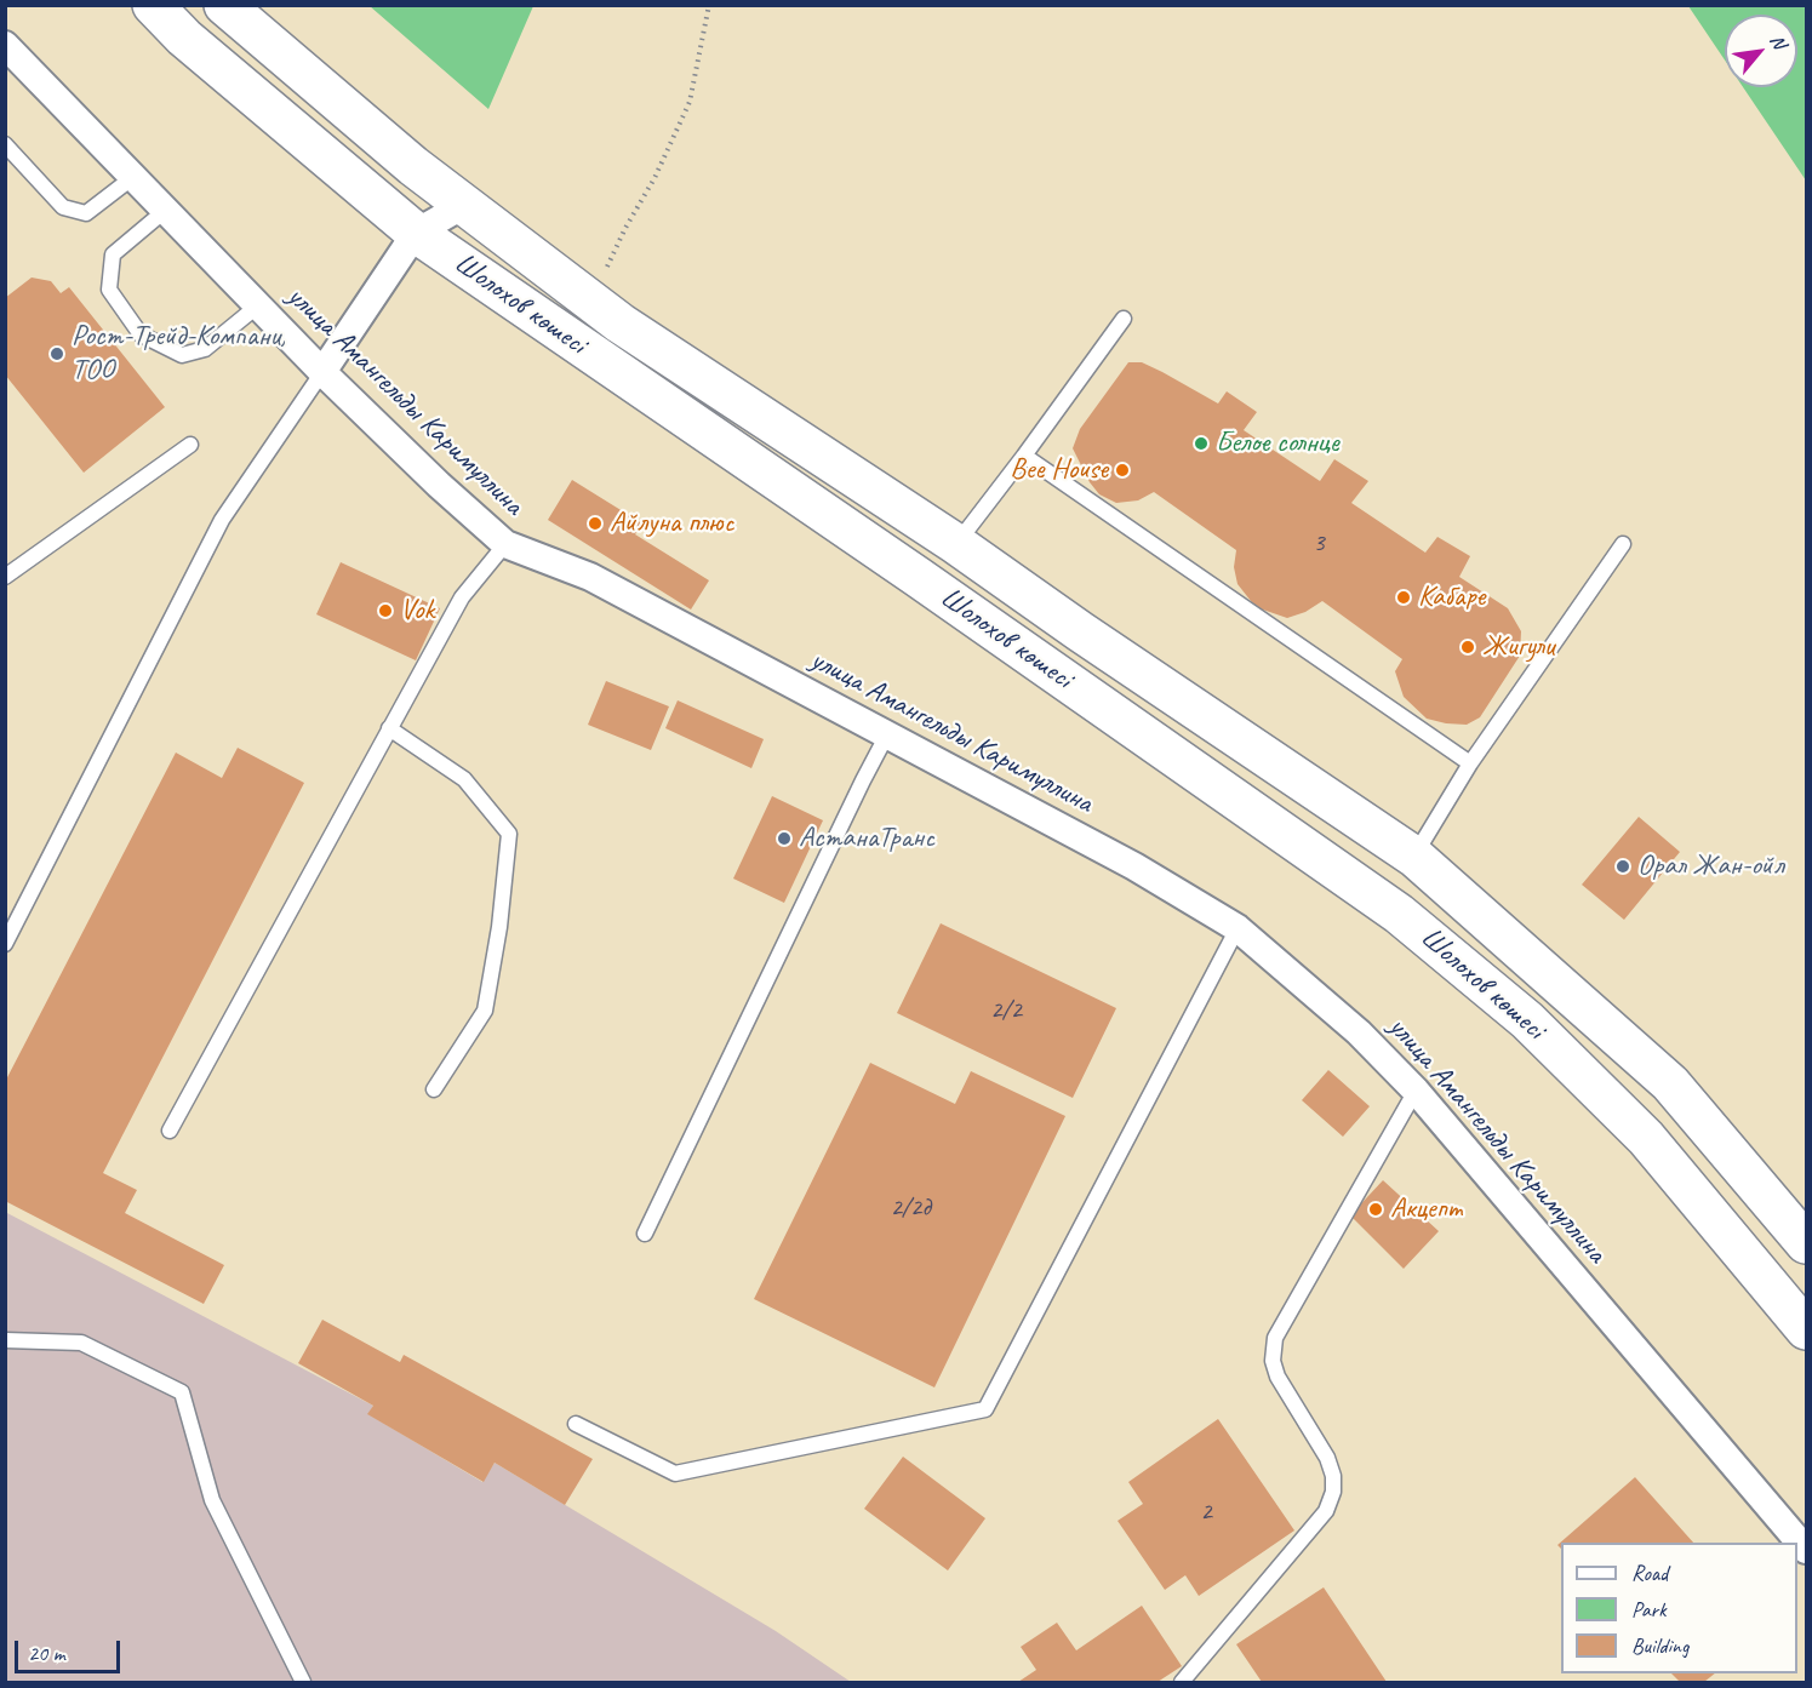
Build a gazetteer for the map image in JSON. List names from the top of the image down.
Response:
{
  "streets": {
    "highway": ["Шолохов көшесі"],
    "street": ["улица Амангельды Каримуллина"]
  },
  "places": [
    "Рост-Трейд-Компани, ТОО",
    "Белое солнце",
    "Bee House",
    "Айлуна плюс",
    "Кабаре",
    "Vok",
    "Жигули",
    "АстанаТранс",
    "Орал Жан-ойл",
    "Акцепт"
  ],
  "house_numbers": [
    "3",
    "2/2",
    "2/2д",
    "2"
  ],
  "legend": ["Road", "Park", "Building"],
  "scale_bar": "20 m",
  "north": "top right"
}
